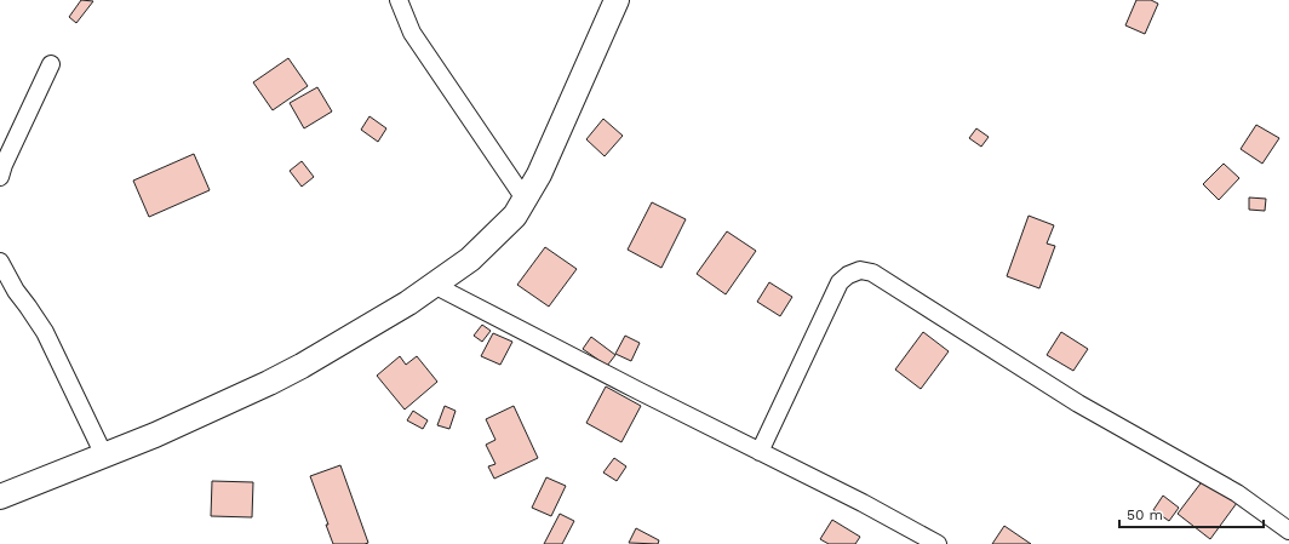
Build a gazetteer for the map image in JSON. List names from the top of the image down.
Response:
{
  "scale_bar": "50 m"
}
